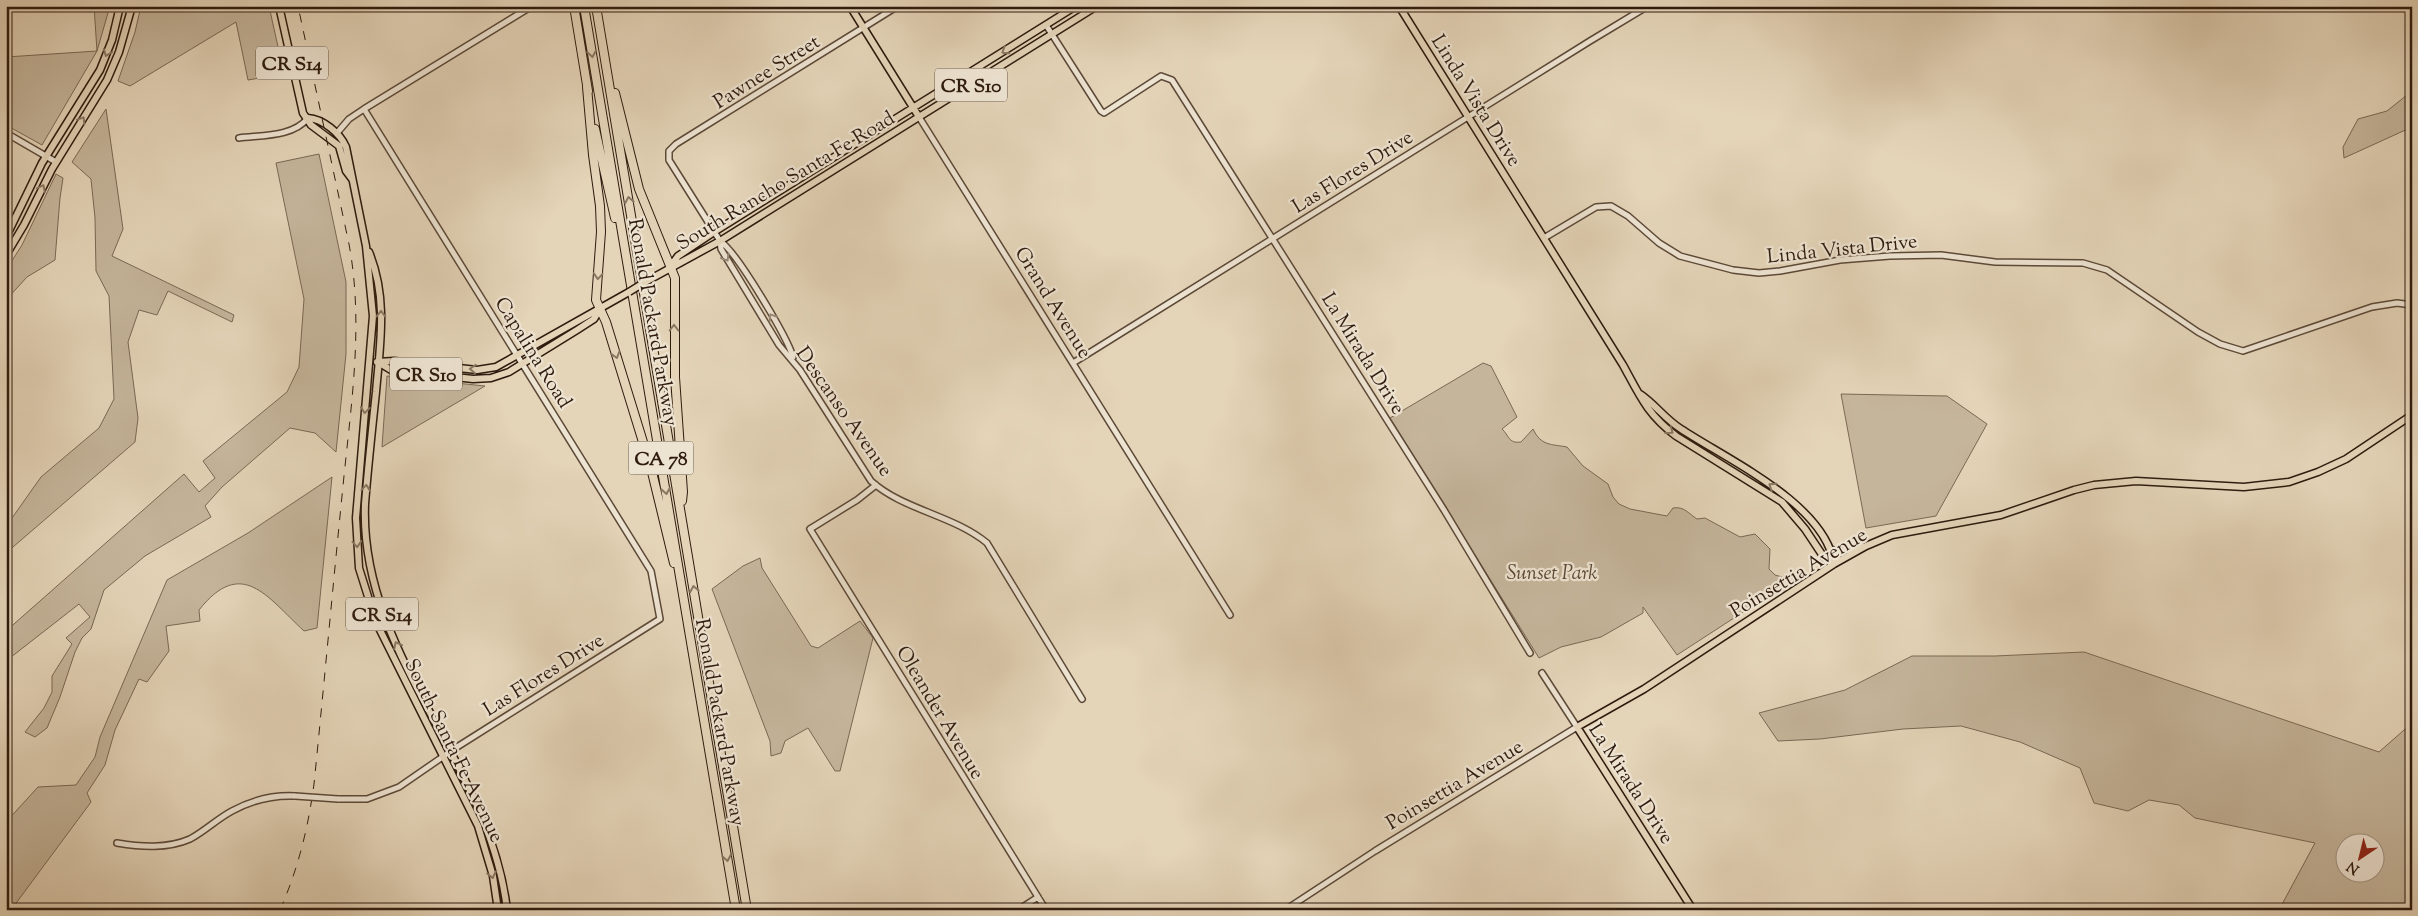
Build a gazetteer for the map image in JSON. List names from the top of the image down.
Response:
{
  "streets": {
    "highway": ["Ronald Packard Parkway", "CA 78"],
    "main road": [
      "CR S14",
      "CR S10",
      "Linda Vista Drive",
      "South Rancho Santa Fe Road",
      "Grand Avenue",
      "La Mirada Drive",
      "Poinsettia Avenue",
      "South Santa Fe Avenue"
    ],
    "street": [
      "Pawnee Street",
      "Las Flores Drive",
      "Capalina Road",
      "Descanso Avenue",
      "Oleander Avenue"
    ]
  },
  "crossings": [
    ["CR S14", "CR S10"],
    ["CR S14", "South Santa Fe Avenue"],
    ["Pawnee Street", "Grand Avenue"],
    ["Pawnee Street", "Descanso Avenue"],
    ["CR S10", "South Rancho Santa Fe Road"],
    ["CR S10", "Capalina Road"],
    ["CR S10", "South Santa Fe Avenue"],
    ["Linda Vista Drive", "Las Flores Drive"],
    ["Las Flores Drive", "Grand Avenue"],
    ["Las Flores Drive", "Capalina Road"],
    ["Las Flores Drive", "La Mirada Drive"],
    ["Las Flores Drive", "South Santa Fe Avenue"],
    ["South Rancho Santa Fe Road", "Grand Avenue"],
    ["South Rancho Santa Fe Road", "La Mirada Drive"],
    ["South Rancho Santa Fe Road", "Descanso Avenue"],
    ["La Mirada Drive", "Poinsettia Avenue"],
    ["Descanso Avenue", "Oleander Avenue"]
  ],
  "parks": ["Sunset Park"],
  "north": "bottom left"
}
